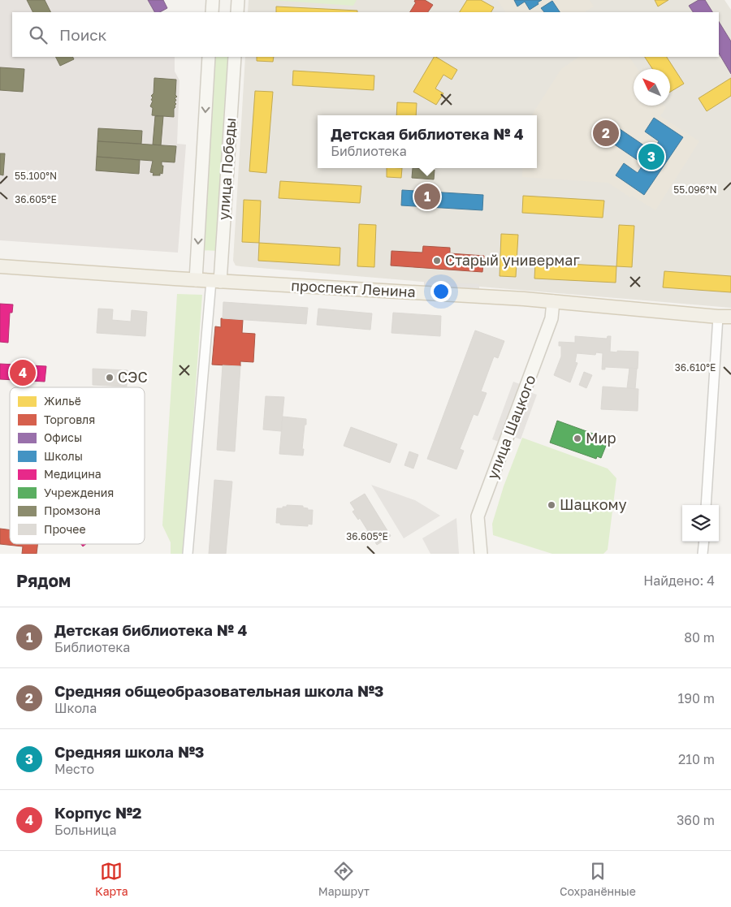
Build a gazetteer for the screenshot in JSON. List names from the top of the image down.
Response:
{
  "streets": {
    "main road": ["проспект Ленина"],
    "street": ["улица Победы", "улица Шацкого"]
  },
  "crossings": [
    ["улица Победы", "проспект Ленина"],
    ["проспект Ленина", "улица Шацкого"]
  ],
  "places": [
    "Старый универмаг",
    "СЭС",
    "Мир",
    "Шацкому"
  ],
  "legend": [
    "Жильё",
    "Торговля",
    "Офисы",
    "Школы",
    "Медицина",
    "Учреждения",
    "Промзона",
    "Прочее"
  ],
  "north": "top left",
  "page": {
    "search": "Поиск",
    "popup": ["Детская библиотека № 4", "Библиотека"],
    "pins": [
      "2",
      "3",
      "1",
      "4"
    ],
    "heading": ["Рядом", "Найдено: 4"],
    "list": [
      {
        "mark": "1",
        "name": "Детская библиотека № 4",
        "note": "Библиотека",
        "value": "80 m"
      },
      {
        "mark": "2",
        "name": "Средняя общеобразовательная школа №3",
        "note": "Школа",
        "value": "190 m"
      },
      {
        "mark": "3",
        "name": "Средняя школа №3",
        "note": "Место",
        "value": "210 m"
      },
      {
        "mark": "4",
        "name": "Корпус №2",
        "note": "Больница",
        "value": "360 m"
      }
    ],
    "nav": ["Карта", "Маршрут", "Сохранённые"]
  },
  "coordinates": [
    "55.100°N",
    "55.096°N",
    "36.605°E",
    "36.610°E"
  ]
}
